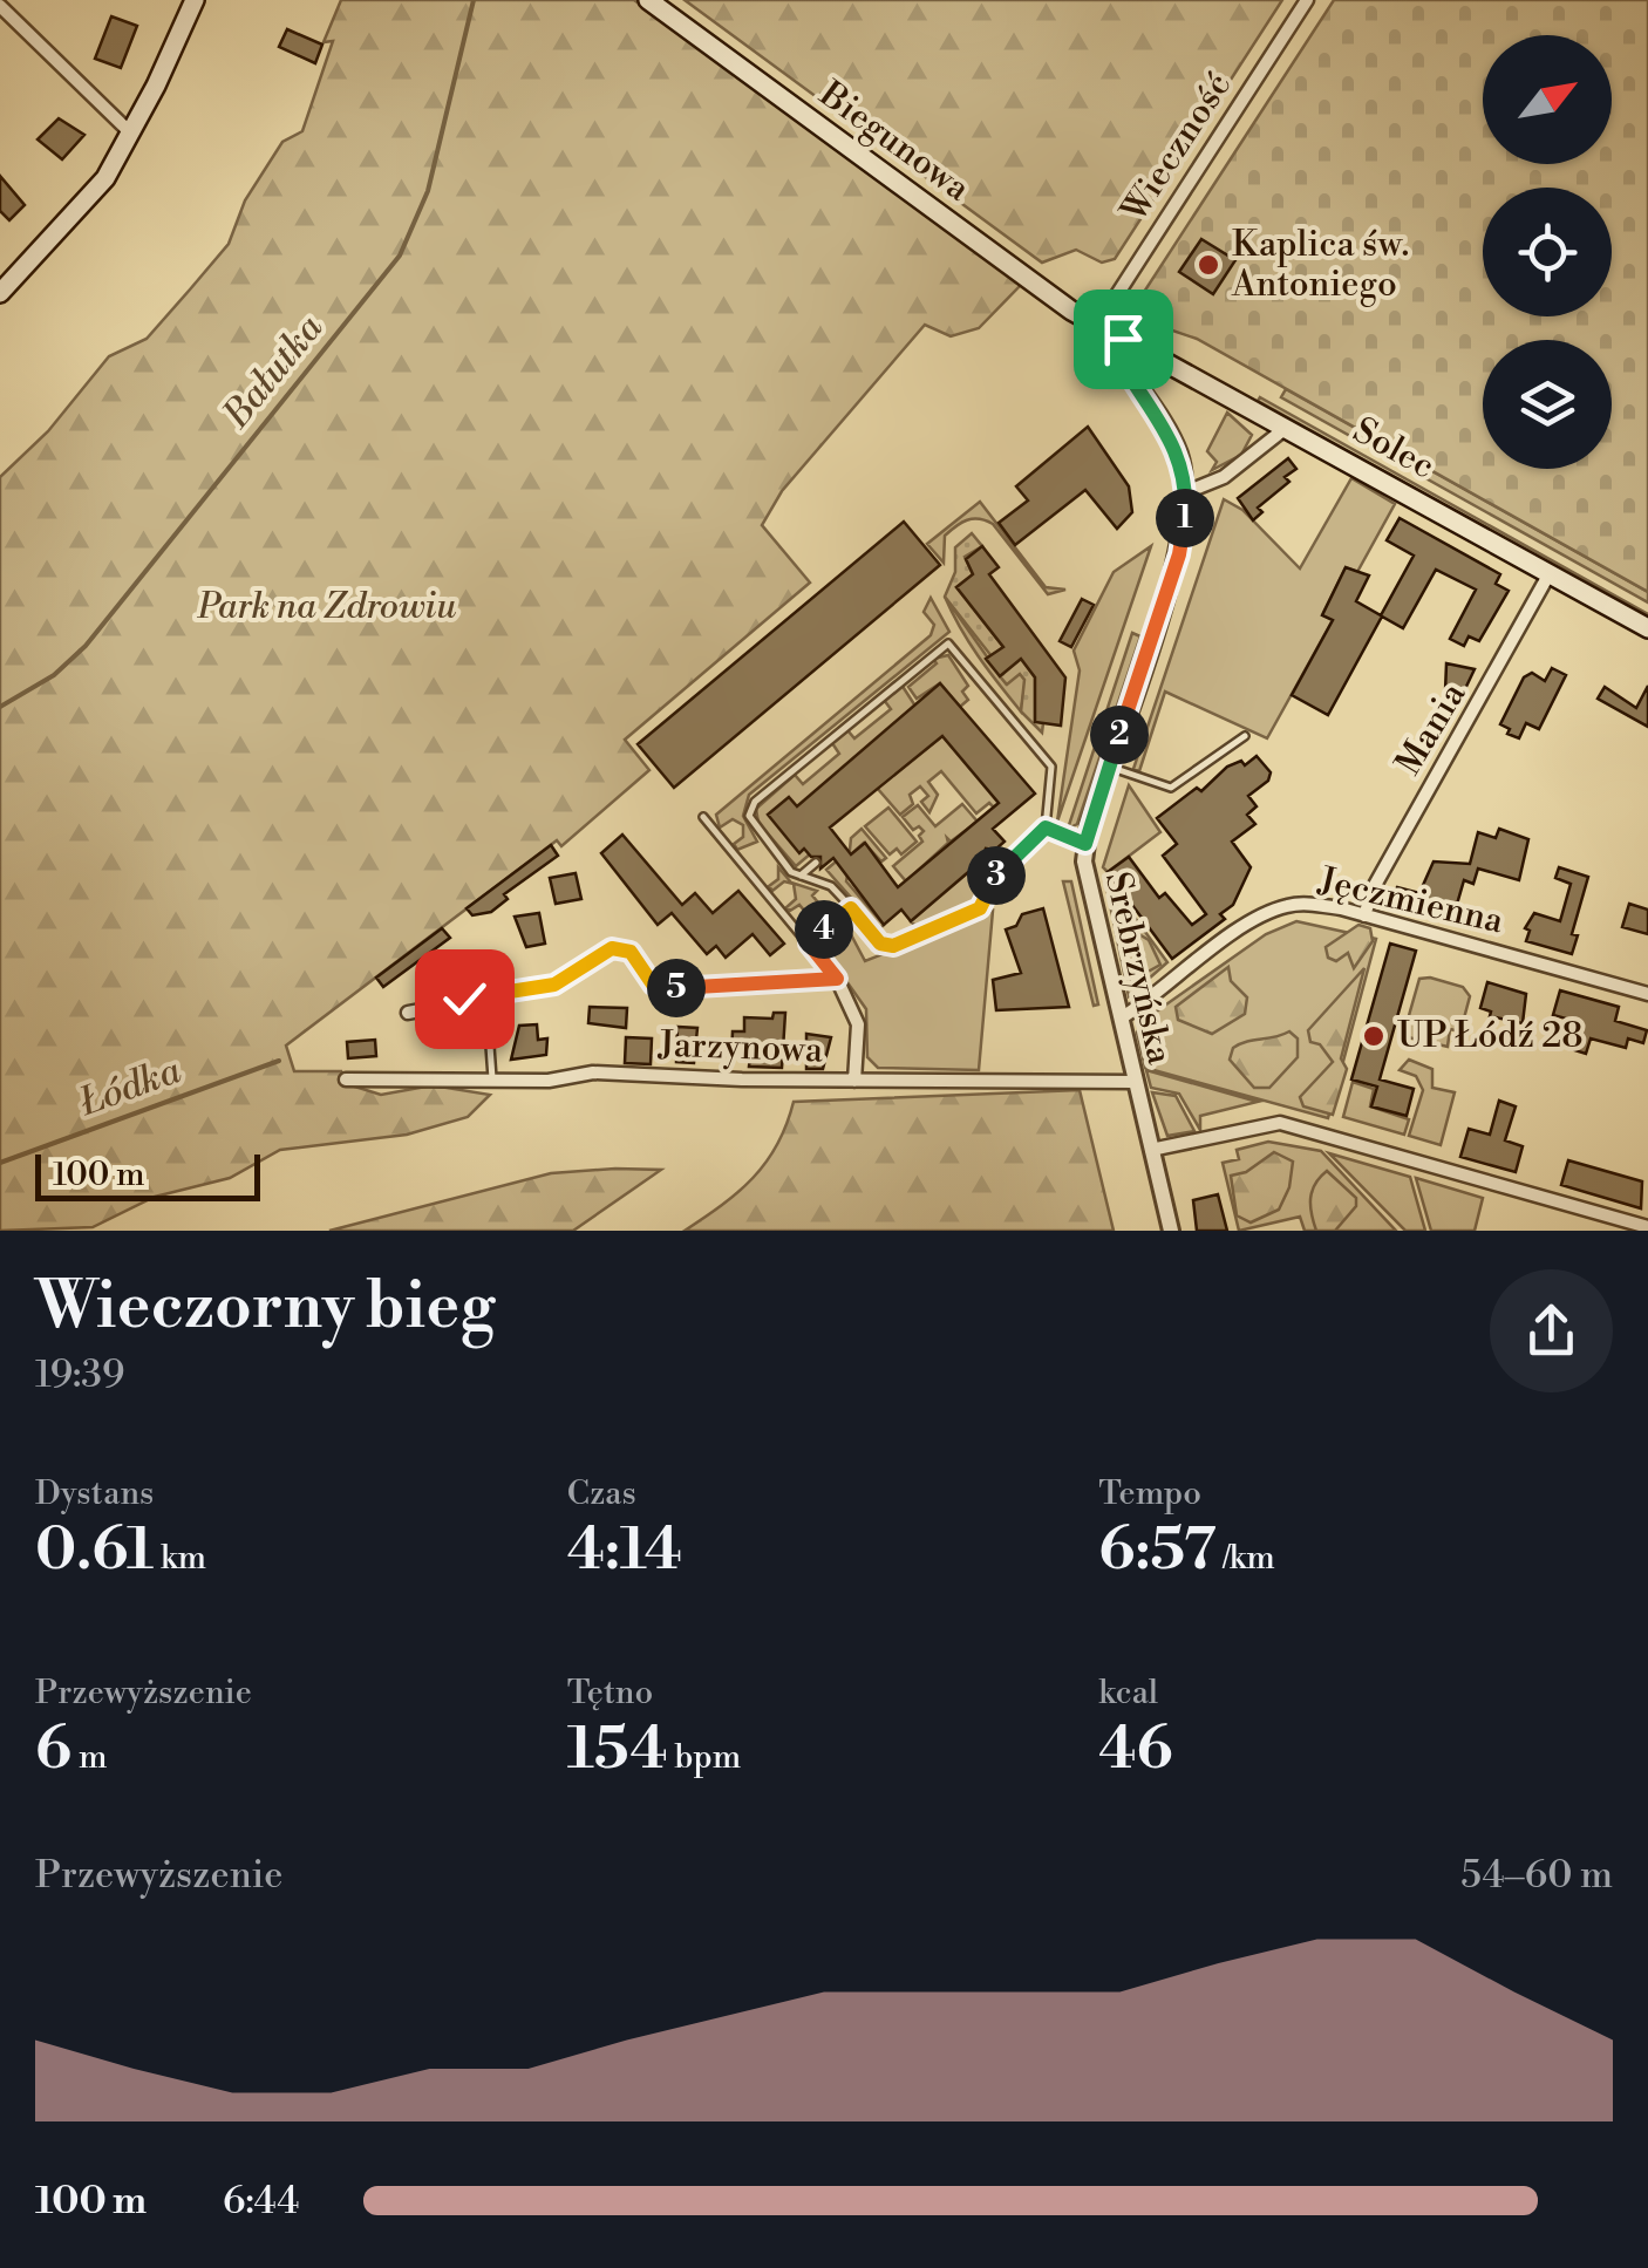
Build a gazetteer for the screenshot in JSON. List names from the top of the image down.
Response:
{
  "streets": {
    "main road": ["Biegunowa", "Solec"],
    "street": [
      "Wieczność",
      "Mania",
      "Jęczmienna",
      "Srebrzyńska",
      "Jarzynowa"
    ]
  },
  "crossings": [
    ["Biegunowa", "Wieczność"],
    ["Biegunowa", "Solec"],
    ["Biegunowa", "Srebrzyńska"],
    ["Wieczność", "Solec"],
    ["Wieczność", "Srebrzyńska"],
    ["Solec", "Mania"],
    ["Solec", "Srebrzyńska"],
    ["Mania", "Jęczmienna"],
    ["Jęczmienna", "Srebrzyńska"],
    ["Srebrzyńska", "Jarzynowa"]
  ],
  "water": ["Bałutka", "Łódka"],
  "parks": ["Park na Zdrowiu"],
  "places": ["Kaplica św. Antoniego", "UP Łódź 28"],
  "scale_bar": "100 m",
  "north": "top right",
  "page": {
    "pins": [
      "1",
      "2",
      "3",
      "4",
      "5"
    ],
    "scale": "100 m",
    "heading": ["Wieczorny bieg", "19:39"],
    "stats": [
      ["Dystans", "0.61 km"],
      ["Czas", "4:14"],
      ["Tempo", "6:57 /km"],
      ["Przewyższenie", "6 m"],
      ["Tętno", "154 bpm"],
      ["kcal", "46"]
    ],
    "chart": ["Przewyższenie", "54–60 m"],
    "list": [
      {
        "name": "100 m",
        "note": "6:44"
      }
    ]
  }
}
